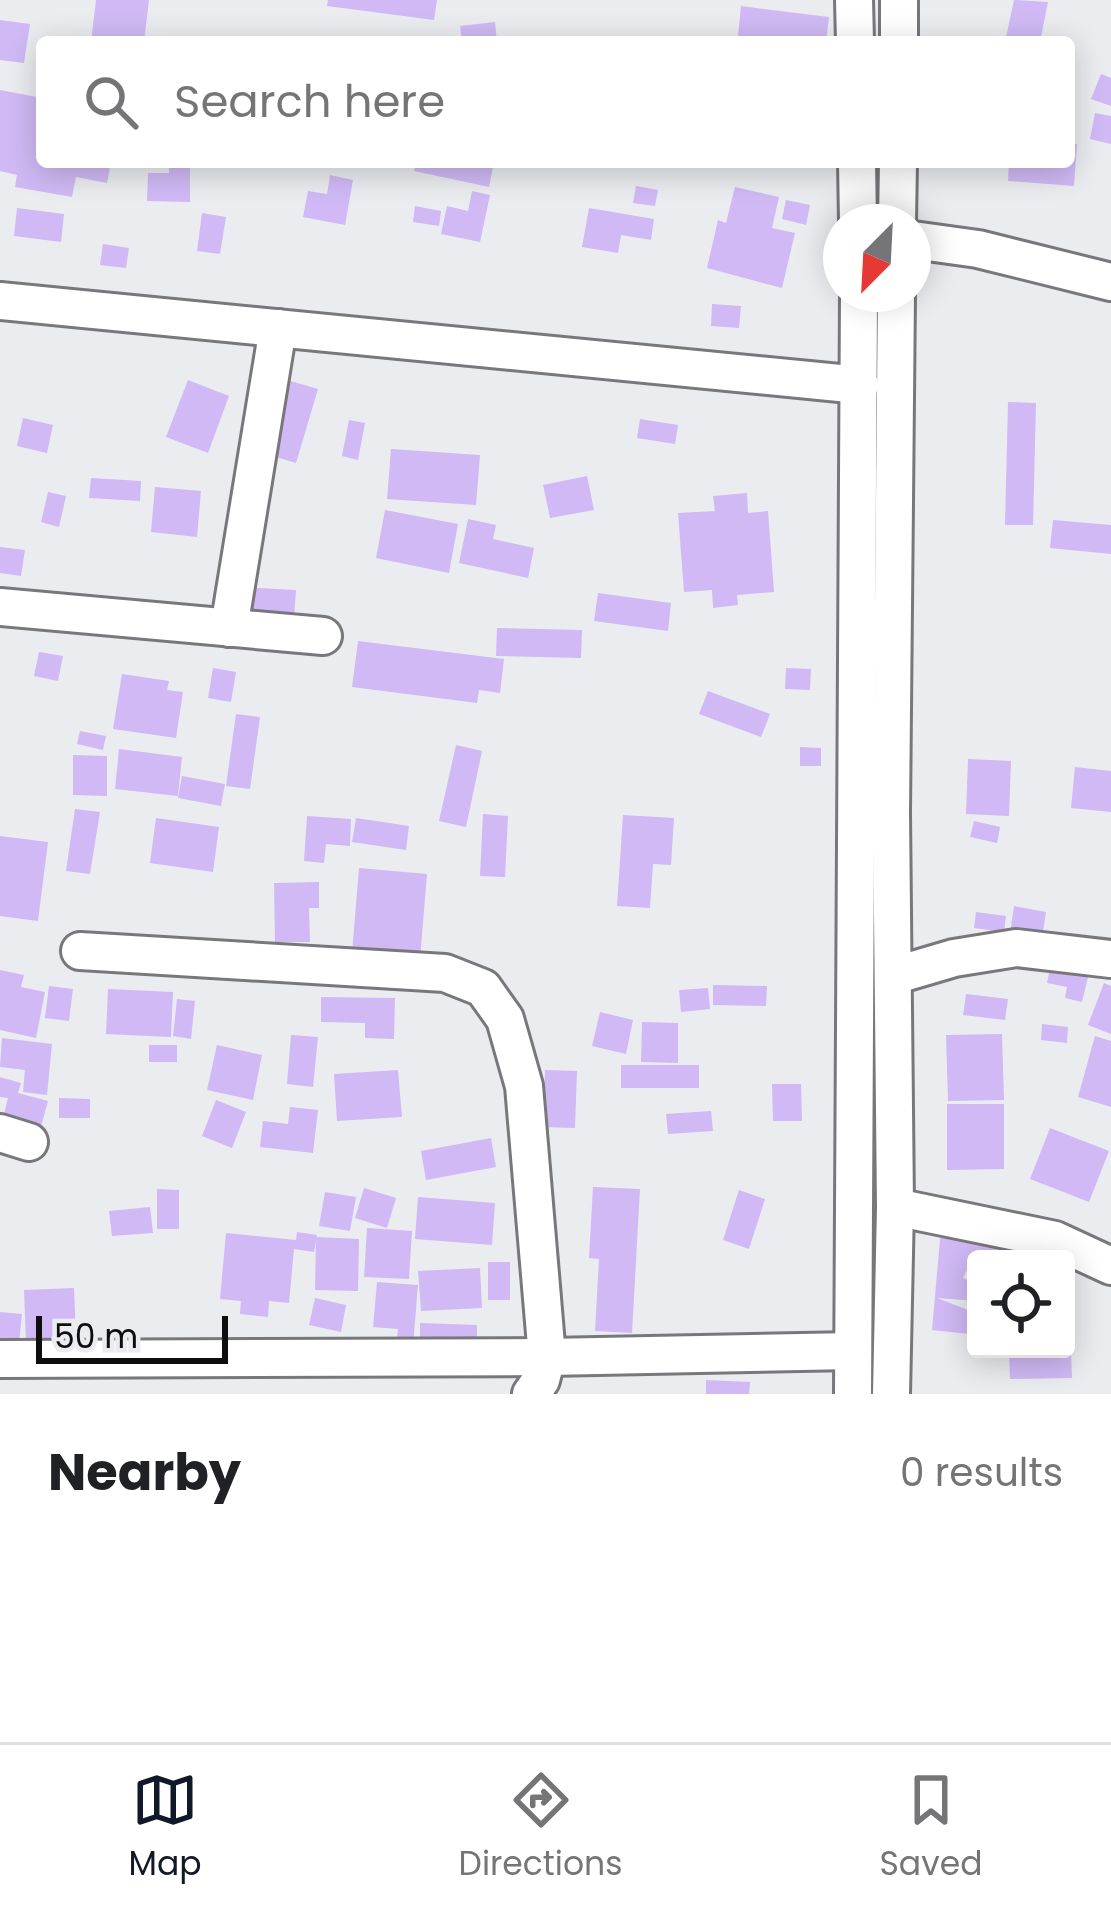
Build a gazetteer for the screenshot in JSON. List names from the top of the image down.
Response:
{
  "scale_bar": "50 m",
  "north": "bottom left",
  "page": {
    "search": "Search here",
    "scale": "50 m",
    "heading": ["Nearby", "0 results"],
    "nav": ["Map", "Directions", "Saved"]
  }
}
